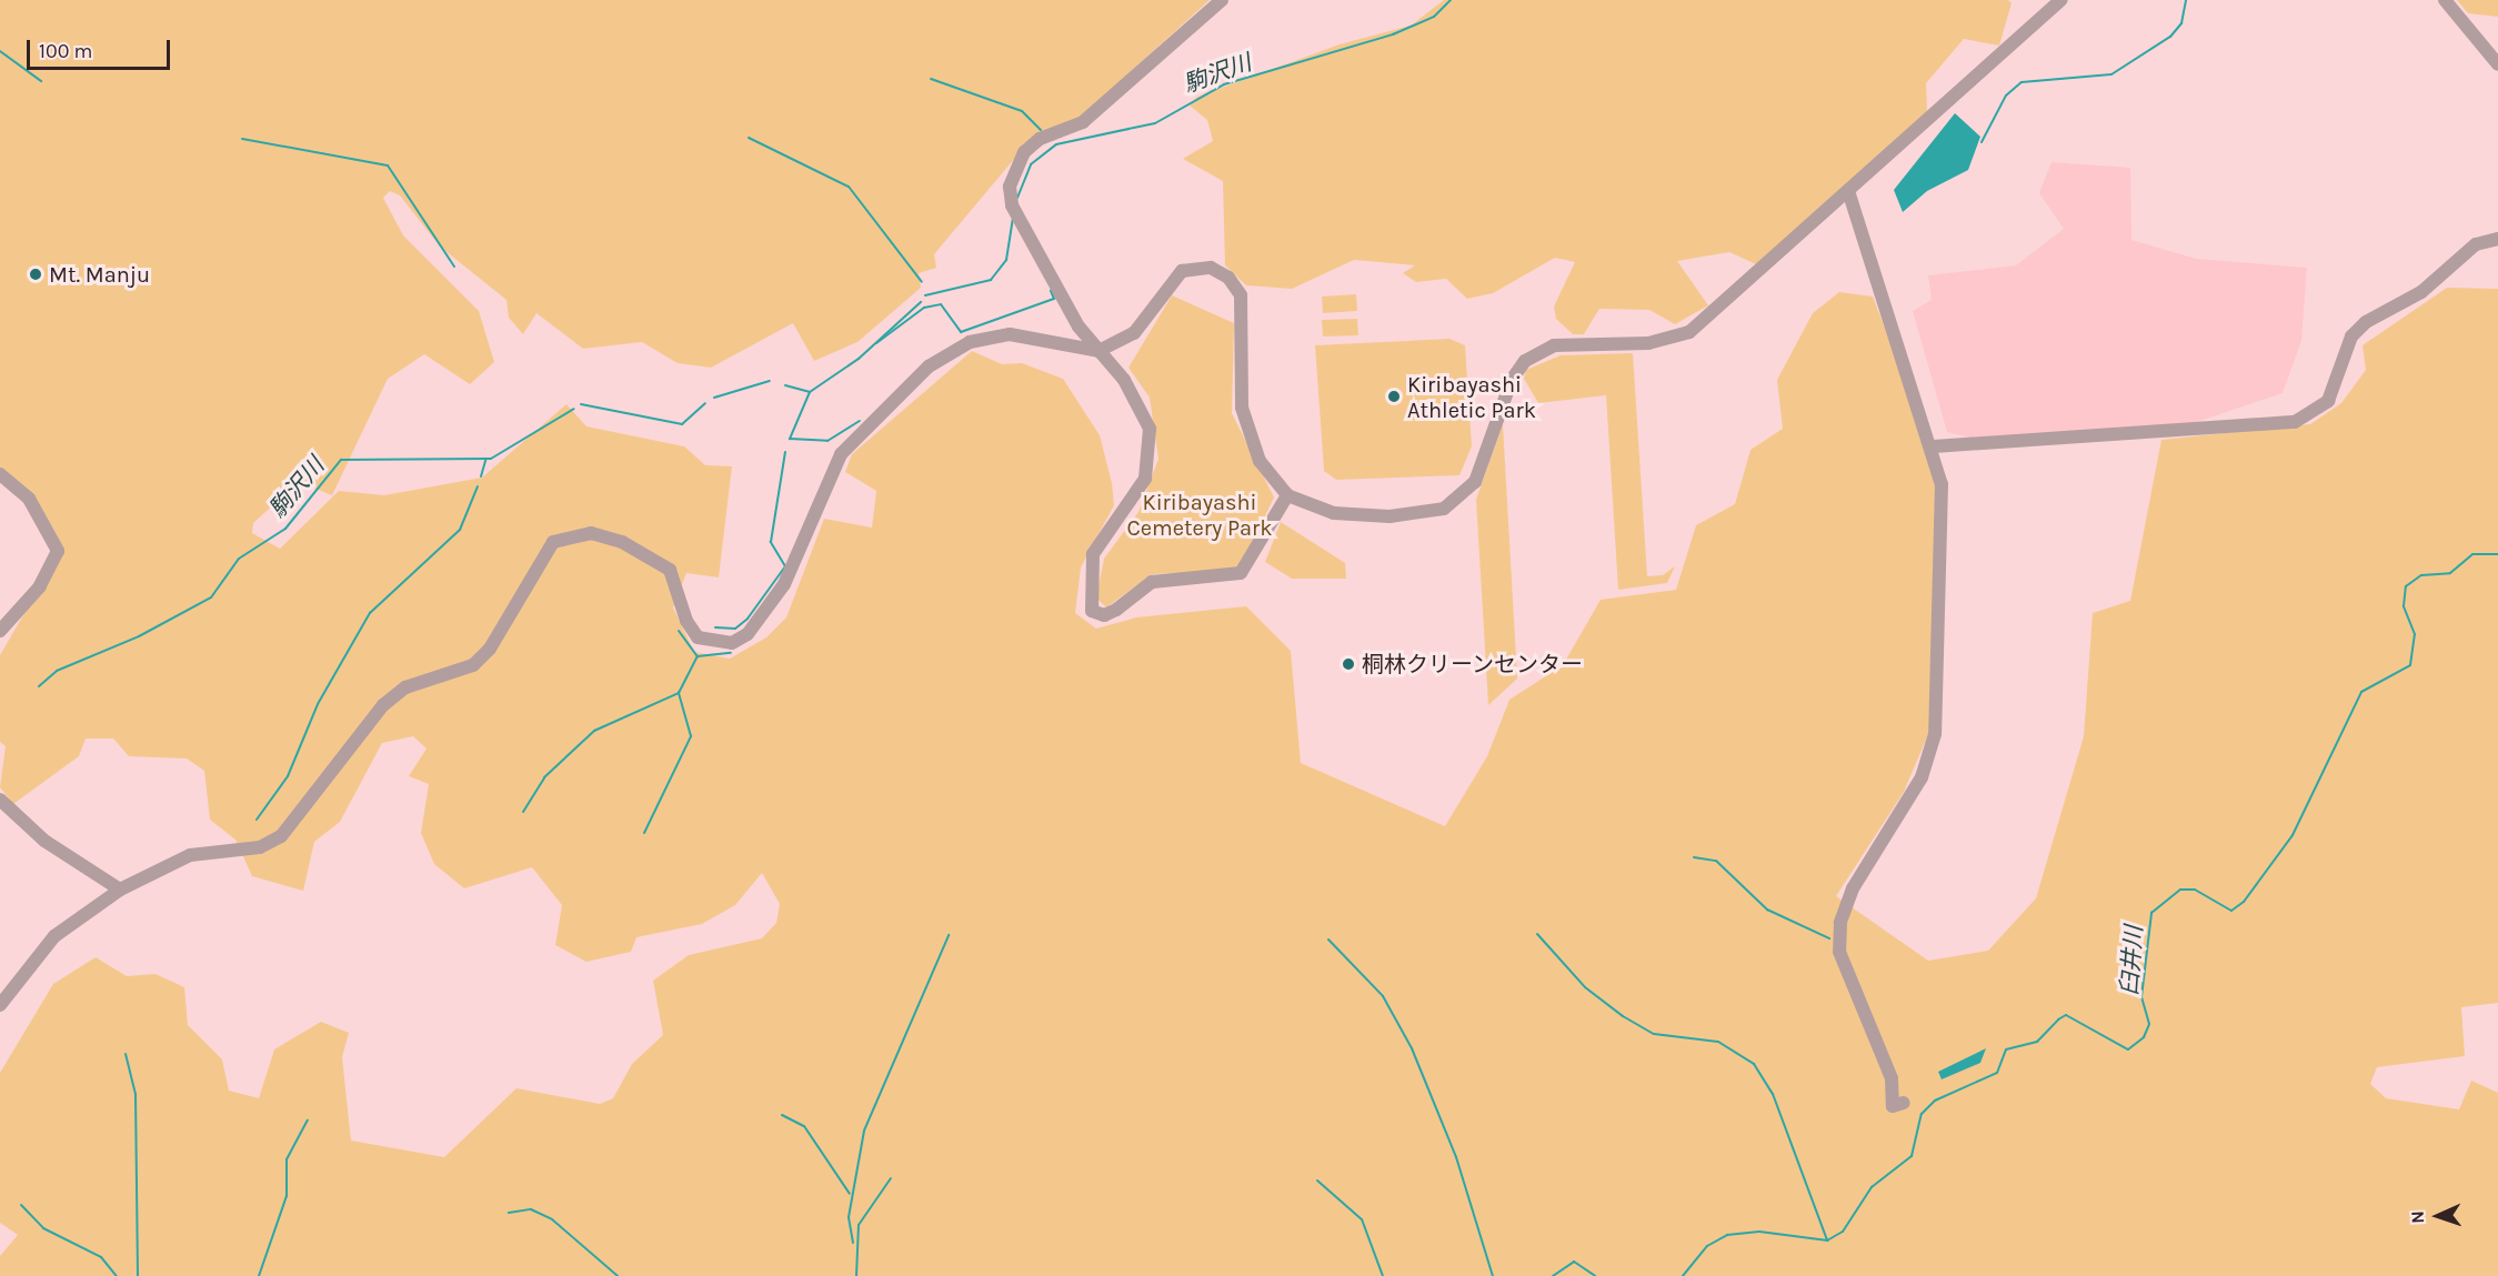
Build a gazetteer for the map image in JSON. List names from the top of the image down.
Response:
{
  "water": ["駒沢川", "臼井川"],
  "parks": ["Kiribayashi Cemetery Park"],
  "places": ["Mt. Manju", "Kiribayashi Athletic Park", "桐林クリーンセンター"],
  "scale_bar": "100 m",
  "north": "left"
}
